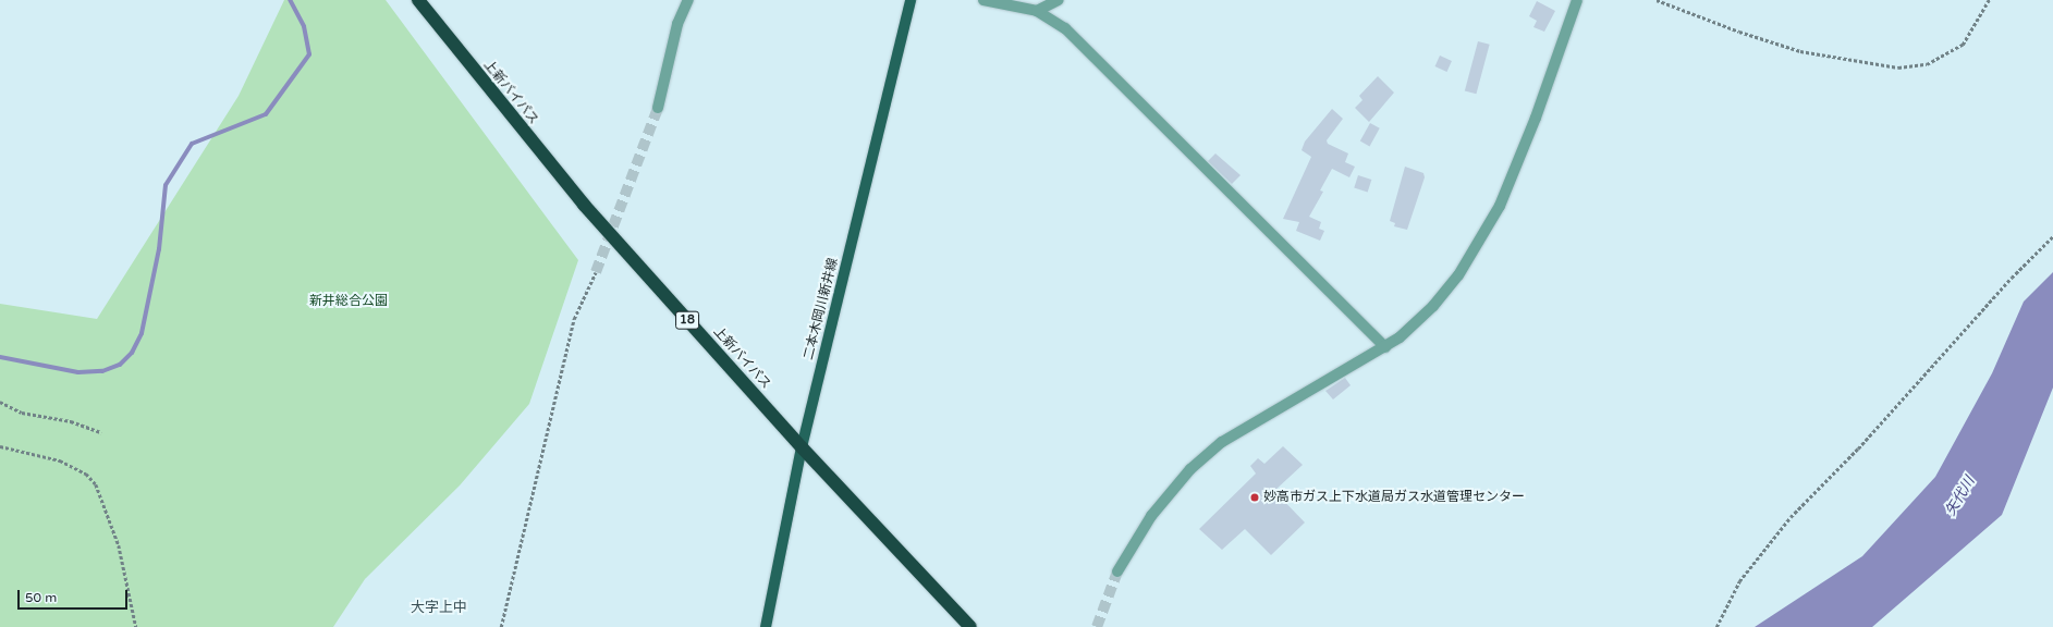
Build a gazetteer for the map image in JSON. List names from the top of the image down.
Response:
{
  "streets": {
    "highway": ["上新バイパス", "18"],
    "main road": ["二本木岡川新井線"]
  },
  "crossings": [
    ["上新バイパス", "二本木岡川新井線"]
  ],
  "districts": ["大字上中"],
  "water": ["矢代川"],
  "parks": ["新井総合公園"],
  "places": ["妙高市ガス上下水道局ガス水道管理センター"],
  "scale_bar": "50 m"
}
